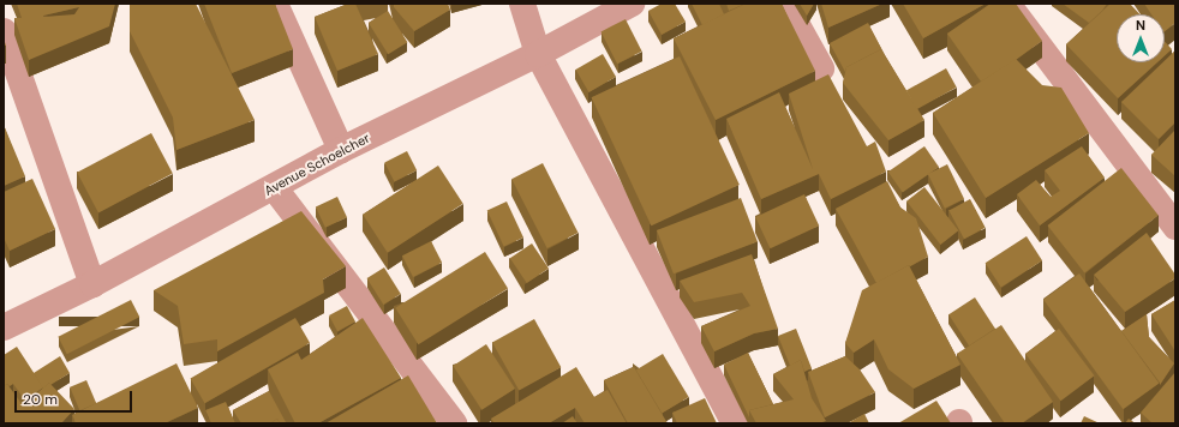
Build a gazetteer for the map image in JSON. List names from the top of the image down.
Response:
{
  "streets": {
    "street": ["Avenue Schoelcher"]
  },
  "scale_bar": "20 m",
  "north": "top"
}
